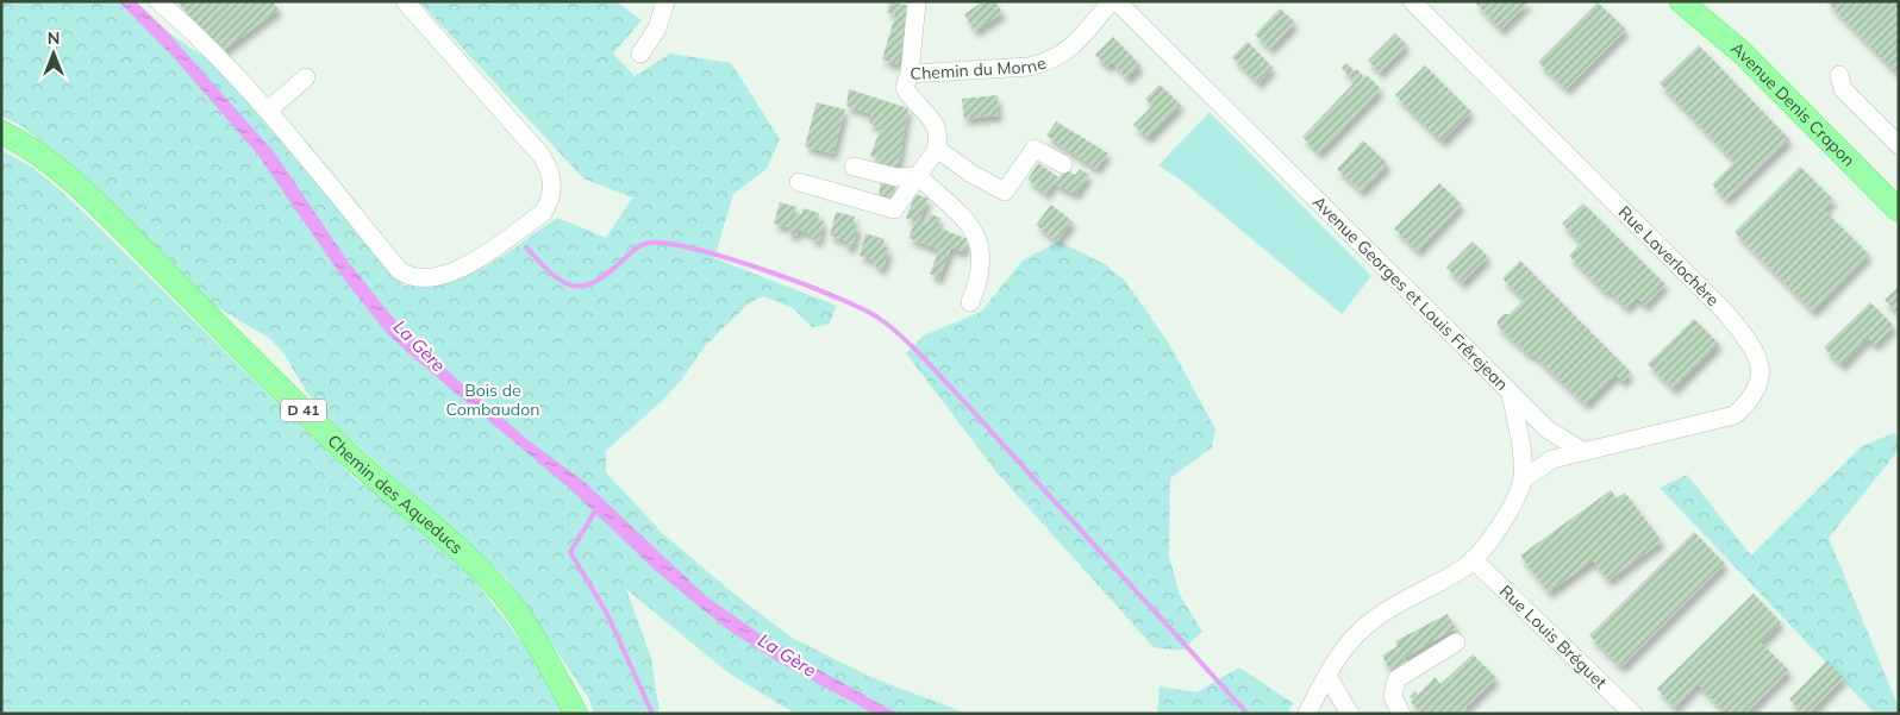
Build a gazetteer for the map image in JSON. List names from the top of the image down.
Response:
{
  "streets": {
    "main road": ["Avenue Denis Crapon", "D 41", "Chemin des Aqueducs"],
    "street": [
      "Chemin du Morne",
      "Rue Laverlochère",
      "Avenue Georges et Louis Frêrejean",
      "Rue Louis Bréguet"
    ]
  },
  "crossings": [
    ["Rue Laverlochère", "Avenue Georges et Louis Frêrejean"],
    ["Avenue Georges et Louis Frêrejean", "Rue Louis Bréguet"]
  ],
  "water": ["La Gère"],
  "parks": ["Bois de Combaudon"],
  "north": "top"
}
